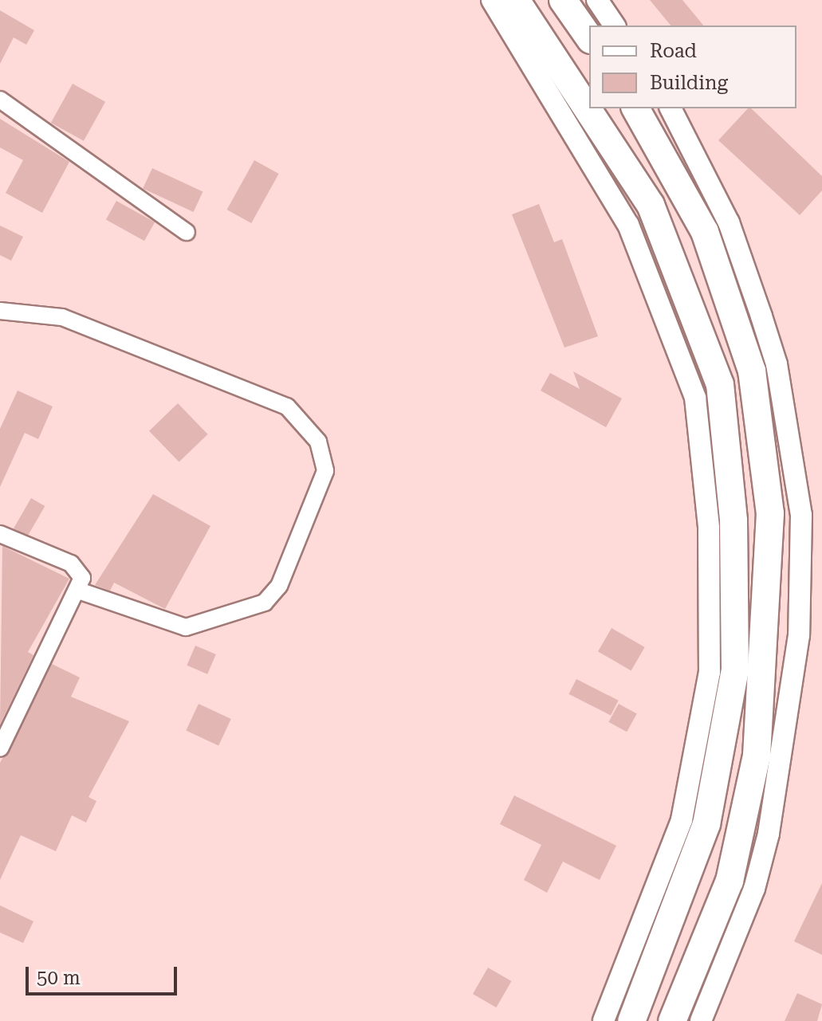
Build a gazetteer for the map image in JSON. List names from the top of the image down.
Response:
{
  "legend": ["Road", "Building"],
  "scale_bar": "50 m"
}
